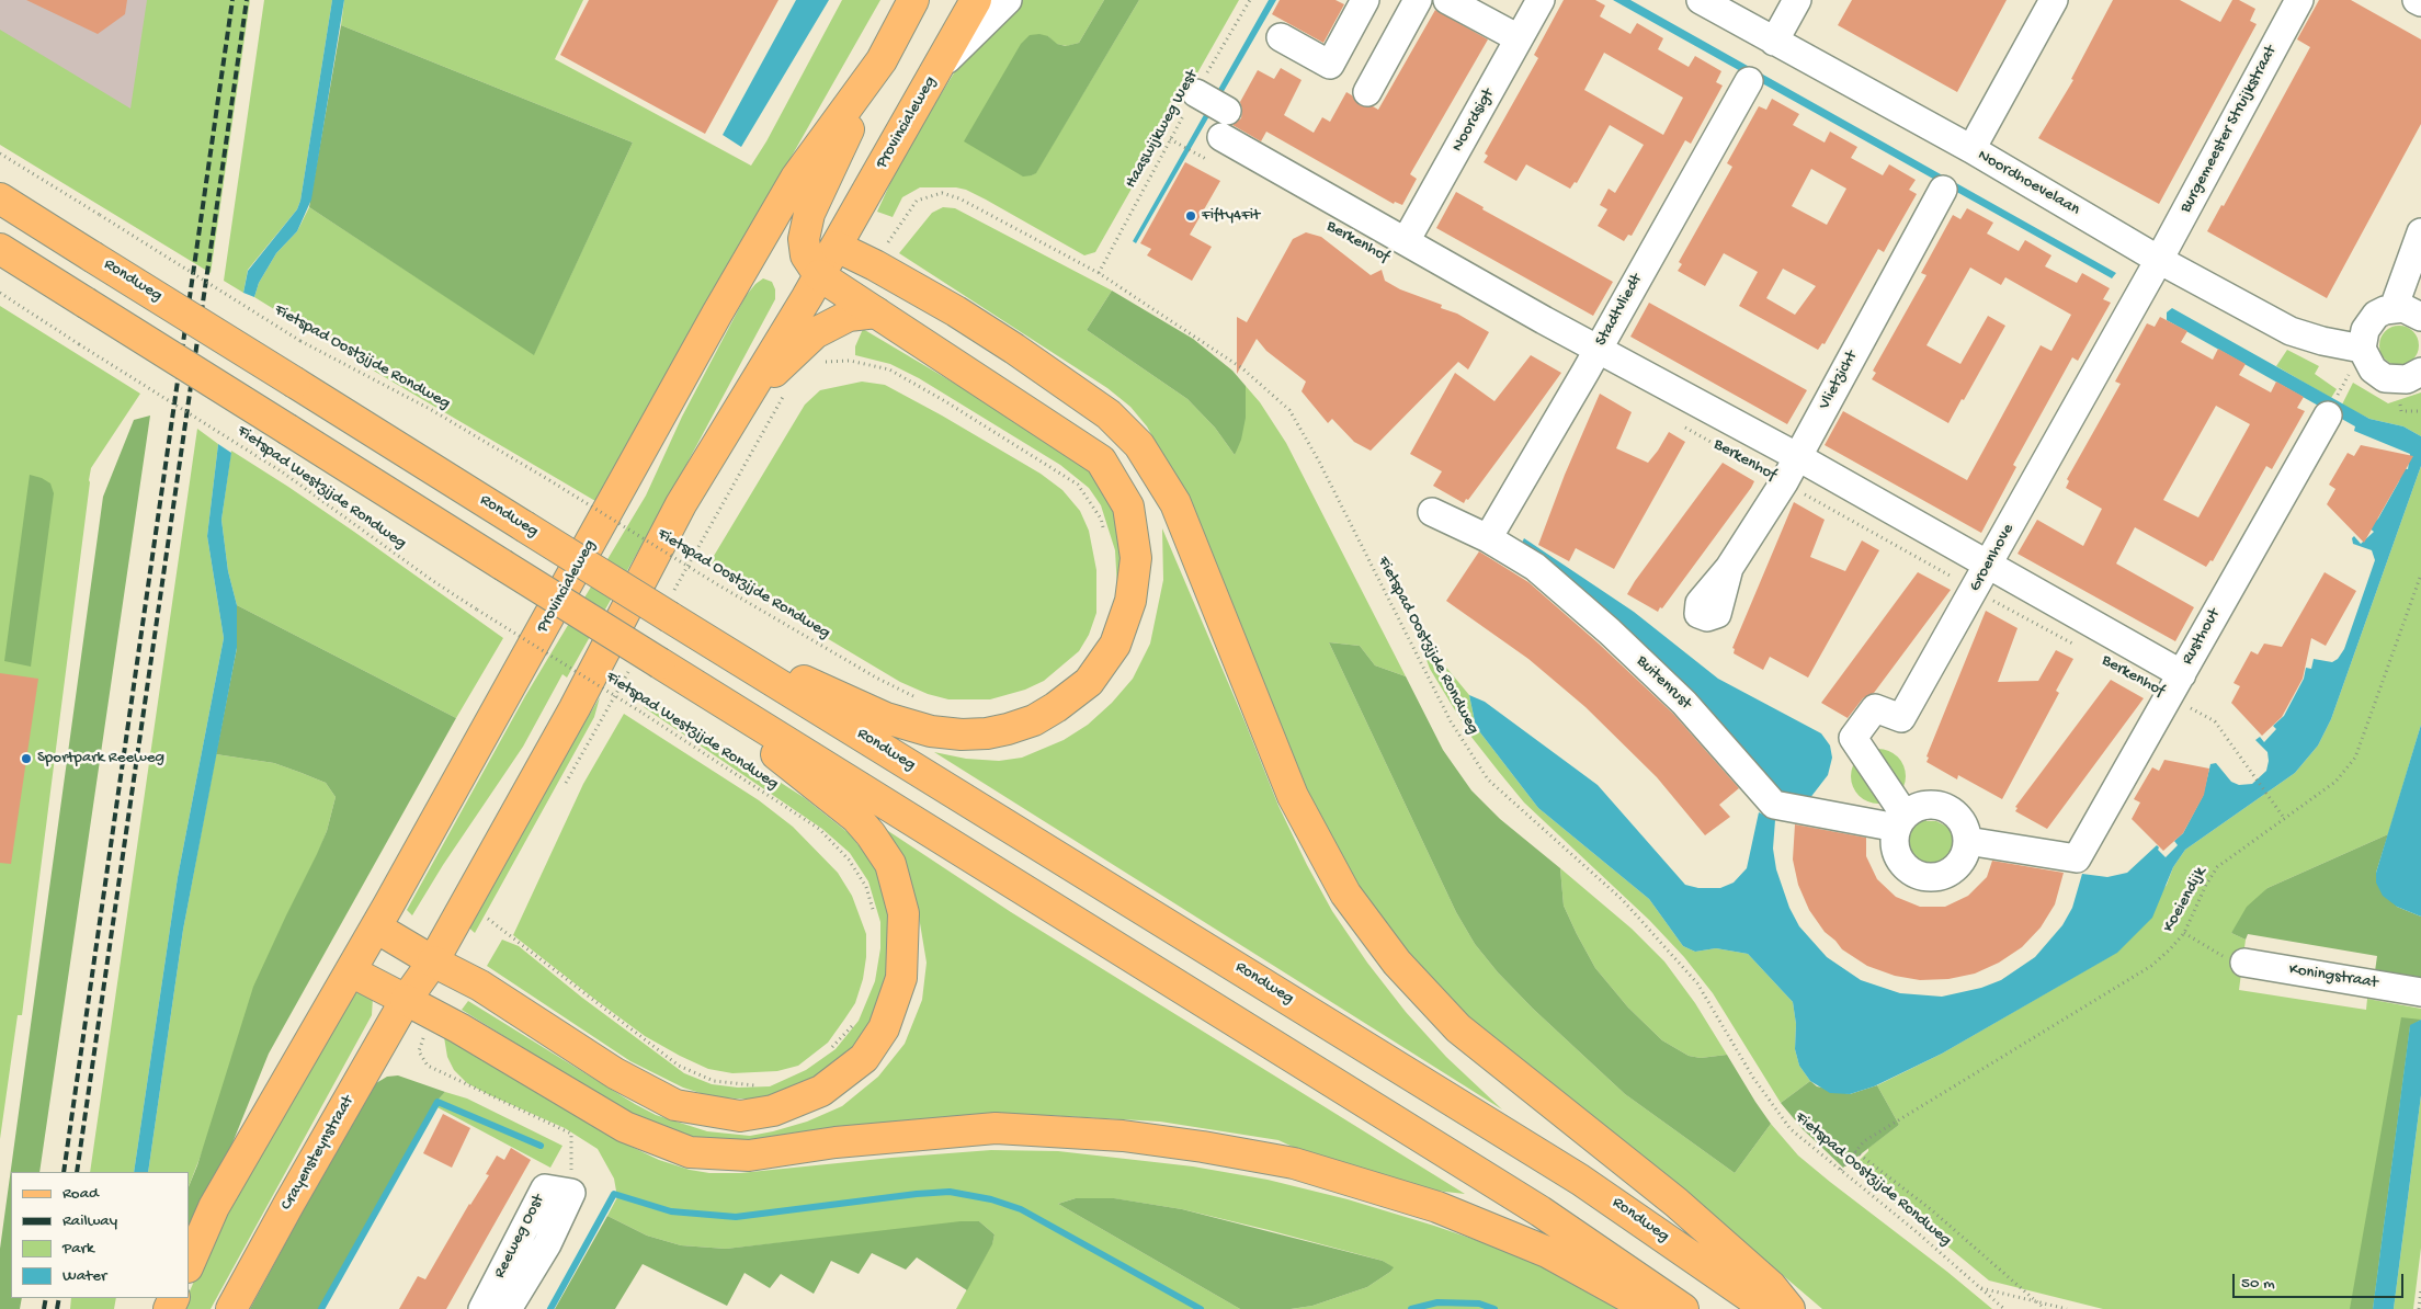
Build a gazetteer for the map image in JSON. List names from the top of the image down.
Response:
{
  "streets": {
    "main road": ["Provincialeweg", "Rondweg", "Crayensteynstraat"],
    "street": [
      "Noordsigt",
      "Burgemeester Struijkstraat",
      "Noordhoevelaan",
      "Berkenhof",
      "Stadtvliedt",
      "Vlietzicht",
      "Groenhove",
      "Rusthout",
      "Buitenrust",
      "Koningstraat",
      "Reeweg Oost"
    ],
    "path": [
      "Haaswijkweg West",
      "Fietspad Oostzijde Rondweg",
      "Fietspad Westzijde Rondweg",
      "Koeiendijk"
    ]
  },
  "crossings": [
    ["Noordsigt", "Berkenhof"],
    ["Provincialeweg", "Crayensteynstraat"],
    ["Haaswijkweg West", "Berkenhof"],
    ["Haaswijkweg West", "Fietspad Oostzijde Rondweg"],
    ["Burgemeester Struijkstraat", "Noordhoevelaan"],
    ["Burgemeester Struijkstraat", "Groenhove"],
    ["Noordhoevelaan", "Groenhove"],
    ["Berkenhof", "Stadtvliedt"],
    ["Berkenhof", "Vlietzicht"],
    ["Berkenhof", "Groenhove"],
    ["Berkenhof", "Rusthout"],
    ["Berkenhof", "Koeiendijk"],
    ["Stadtvliedt", "Buitenrust"],
    ["Fietspad Oostzijde Rondweg", "Koeiendijk"],
    ["Groenhove", "Rusthout"],
    ["Groenhove", "Buitenrust"],
    ["Rusthout", "Buitenrust"]
  ],
  "places": ["Fifty4Fit", "Sportpark Reeweg"],
  "legend": [
    "Road",
    "Railway",
    "Park",
    "Water"
  ],
  "scale_bar": "50 m"
}
